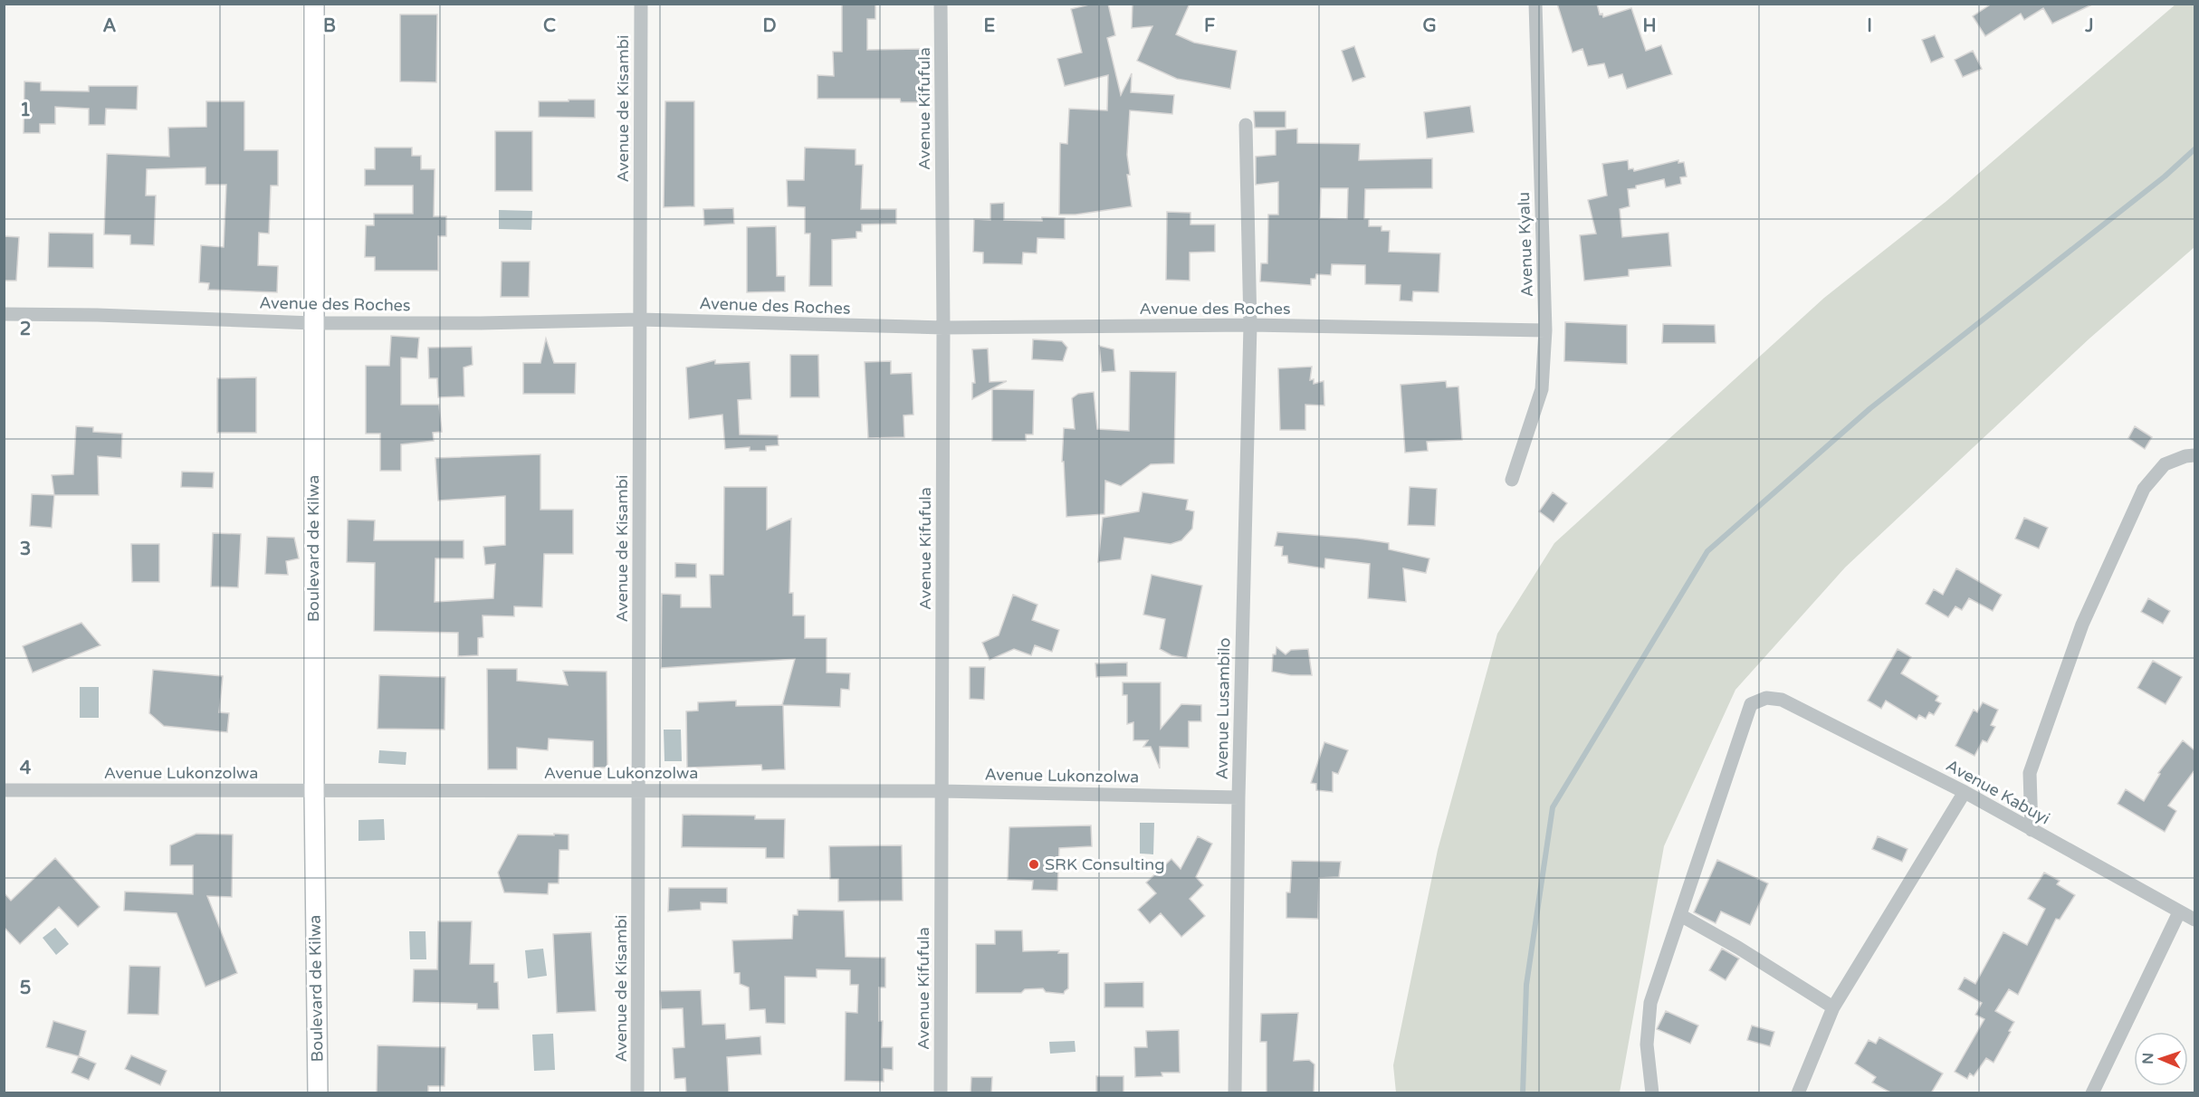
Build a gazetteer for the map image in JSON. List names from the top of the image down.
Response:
{
  "streets": {
    "street": [
      "Avenue de Kisambi",
      "Avenue Kifufula",
      "Avenue Kyalu",
      "Avenue des Roches",
      "Boulevard de Kilwa",
      "Avenue Lusambilo",
      "Avenue Lukonzolwa",
      "Avenue Kabuyi"
    ]
  },
  "crossings": [
    ["Avenue de Kisambi", "Avenue des Roches"],
    ["Avenue de Kisambi", "Avenue Lukonzolwa"],
    ["Avenue Kifufula", "Avenue des Roches"],
    ["Avenue Kifufula", "Avenue Lukonzolwa"],
    ["Avenue Kyalu", "Avenue des Roches"],
    ["Avenue des Roches", "Boulevard de Kilwa"],
    ["Avenue des Roches", "Avenue Lusambilo"],
    ["Boulevard de Kilwa", "Avenue Lukonzolwa"],
    ["Avenue Lusambilo", "Avenue Lukonzolwa"]
  ],
  "places": ["SRK Consulting"],
  "north": "left",
  "grid": {
    "columns": [
      "A",
      "B",
      "C",
      "D",
      "E",
      "F",
      "G",
      "H",
      "I",
      "J"
    ],
    "rows": [
      "1",
      "2",
      "3",
      "4",
      "5"
    ]
  }
}
